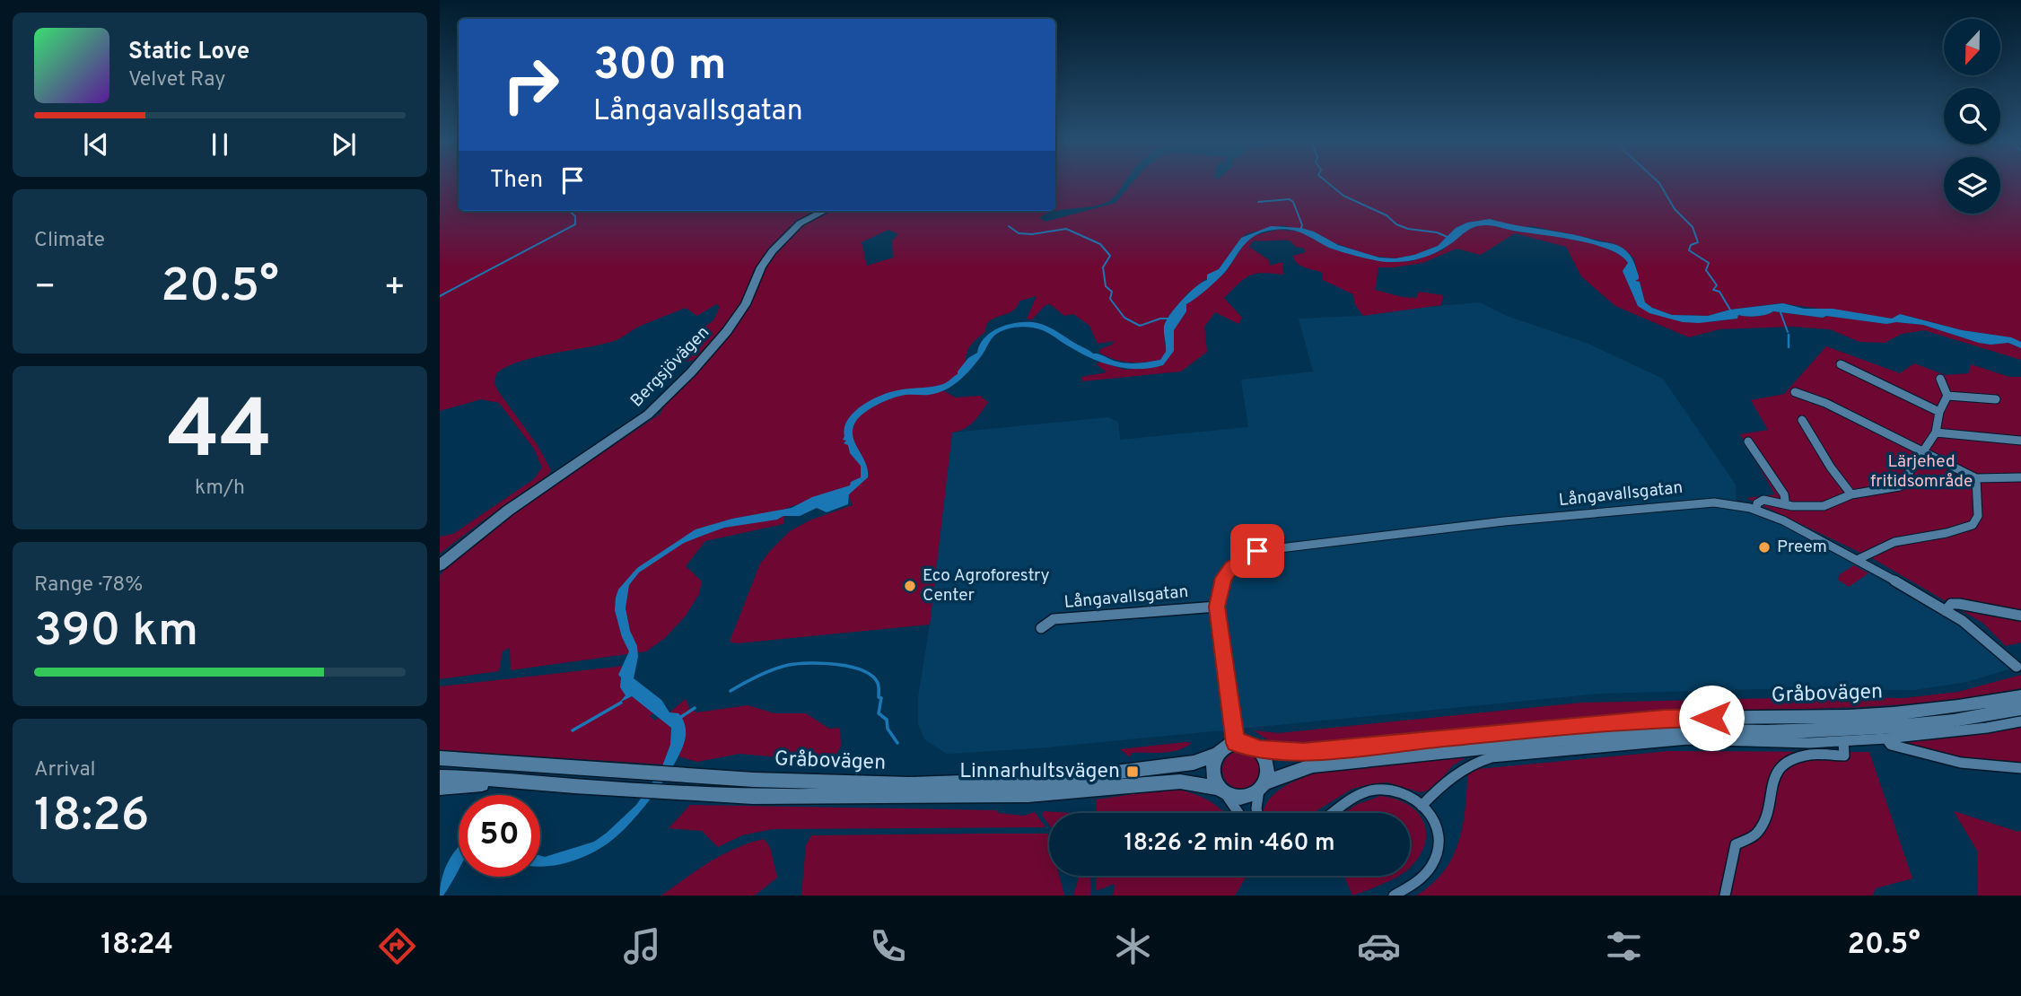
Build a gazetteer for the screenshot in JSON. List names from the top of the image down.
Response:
{
  "streets": {
    "main road": ["Bergsjövägen", "Gråbovägen"],
    "street": ["Långavallsgatan"]
  },
  "crossings": [
    ["Långavallsgatan", "Gråbovägen"]
  ],
  "parks": ["Lärjehed fritidsområde"],
  "places": {
    "other": ["Preem", "Eco Agroforestry Center"],
    "transit": ["Linnarhultsvägen"]
  },
  "north": "bottom",
  "page": {
    "turn": ["300 m", "Långavallsgatan"],
    "song": ["Static Love", "Velvet Ray"],
    "then": "Then",
    "tile": [
      "Climate",
      ["44", "km/h"],
      ["Range · 78%", "390 km"],
      ["Arrival", "18:26"]
    ],
    "heat": ["−", "20.5°", "+"],
    "limit": "50",
    "trip": "18:26 · 2 min · 460 m",
    "tabs": ["18:24", "20.5°"]
  }
}
